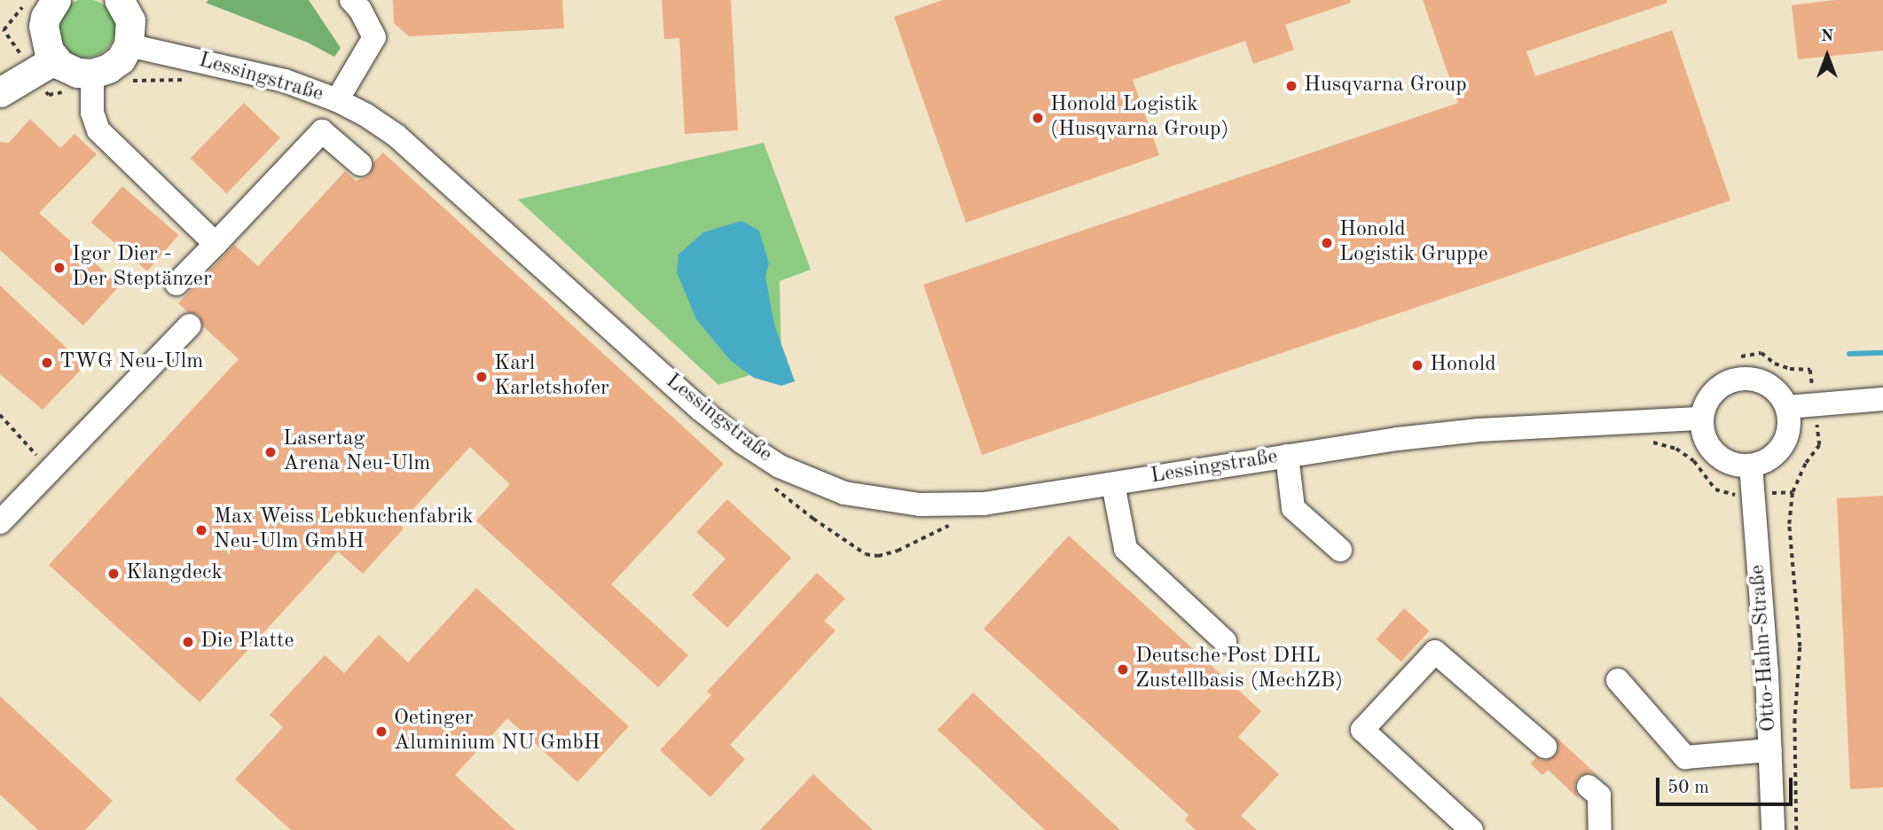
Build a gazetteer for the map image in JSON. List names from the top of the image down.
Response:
{
  "streets": {
    "street": ["Lessingstraße", "Otto-Hahn-Straße"]
  },
  "crossings": [
    ["Lessingstraße", "Otto-Hahn-Straße"]
  ],
  "places": [
    "Husqvarna Group",
    "Honold Logistik (Husqvarna Group)",
    "Honold Logistik Gruppe",
    "Igor Dier - Der Steptänzer",
    "TWG Neu-Ulm",
    "Honold",
    "Karl Karletshofer",
    "Lasertag Arena Neu-Ulm",
    "Max Weiss Lebkuchenfabrik Neu-Ulm GmbH",
    "Klangdeck",
    "Die Platte",
    "Deutsche Post DHL Zustellbasis (MechZB)",
    "Oetinger Aluminium NU GmbH"
  ],
  "scale_bar": "50 m",
  "north": "top"
}
